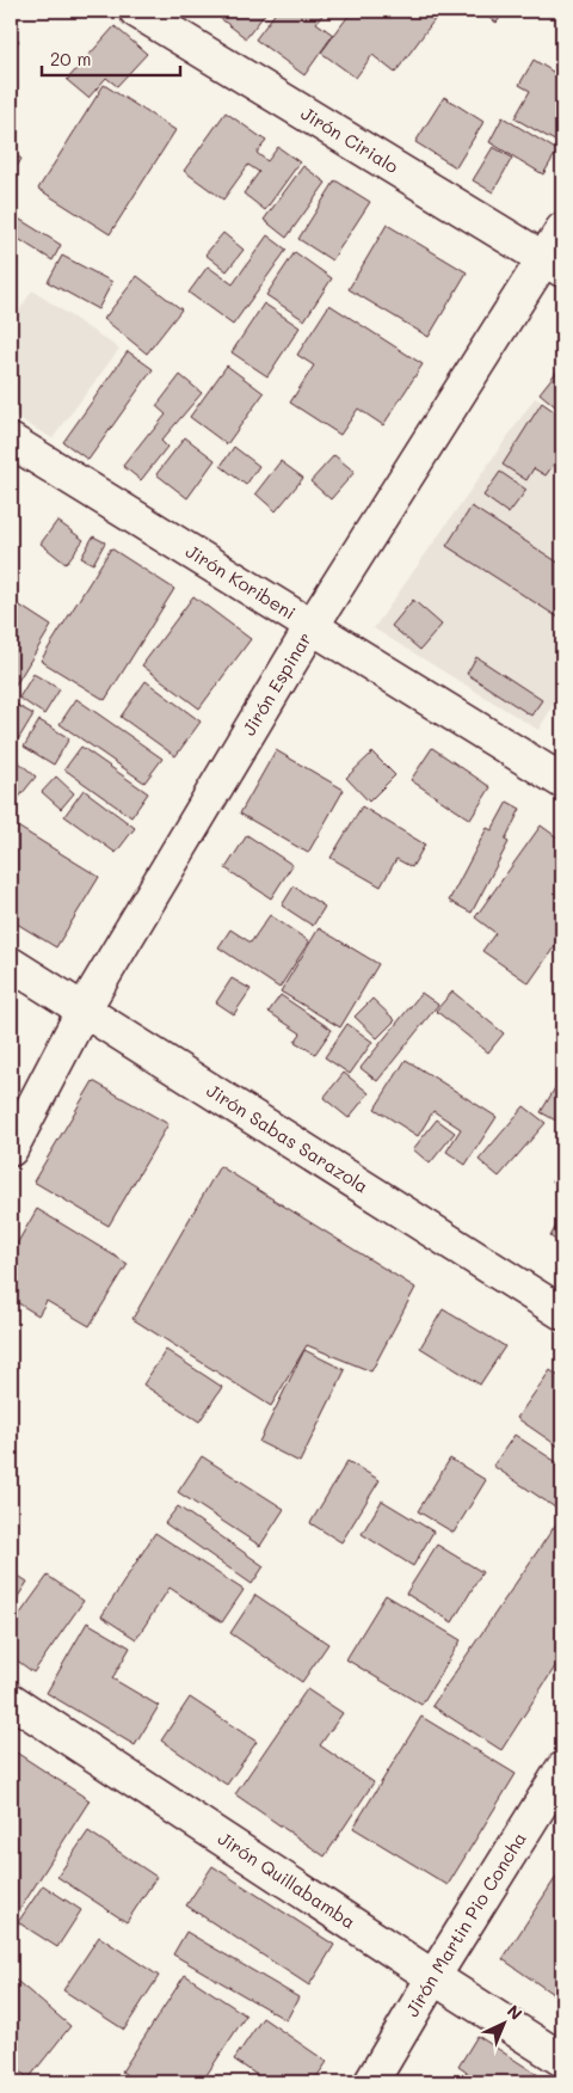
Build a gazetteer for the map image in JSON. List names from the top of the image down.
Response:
{
  "streets": {
    "street": [
      "Jirón Cirialo",
      "Jirón Koribeni",
      "Jirón Espinar",
      "Jirón Sabas Sarazola",
      "Jirón Quillabamba",
      "Jirón Martin Pio Concha"
    ]
  },
  "crossings": [
    ["Jirón Cirialo", "Jirón Espinar"],
    ["Jirón Koribeni", "Jirón Espinar"],
    ["Jirón Espinar", "Jirón Sabas Sarazola"],
    ["Jirón Quillabamba", "Jirón Martin Pio Concha"]
  ],
  "scale_bar": "20 m",
  "north": "top right"
}
